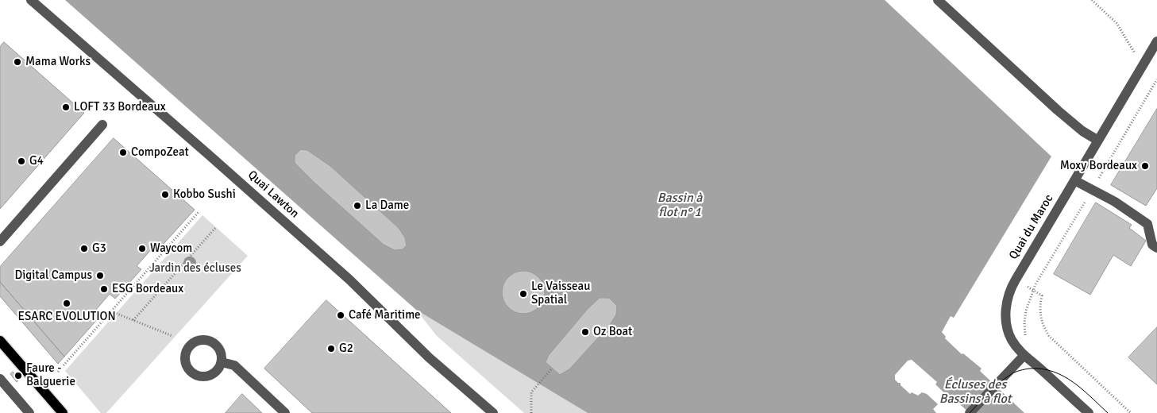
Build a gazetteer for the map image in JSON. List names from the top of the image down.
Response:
{
  "streets": {
    "street": ["Quai Lawton", "Quai du Maroc"]
  },
  "water": ["Bassin à flot n° 1", "Écluses des Bassins à flot"],
  "parks": ["Jardin des écluses"],
  "places": [
    "Mama Works",
    "LOFT 33 Bordeaux",
    "CompoZeat",
    "G4",
    "Moxy Bordeaux",
    "Kobbo Sushi",
    "La Dame",
    "G3",
    "Waycom",
    "Digital Campus",
    "ESG Bordeaux",
    "Le Vaisseau Spatial",
    "ESARC EVOLUTION",
    "Café Maritime",
    "Oz Boat",
    "G2",
    "Faure - Balguerie"
  ]
}
